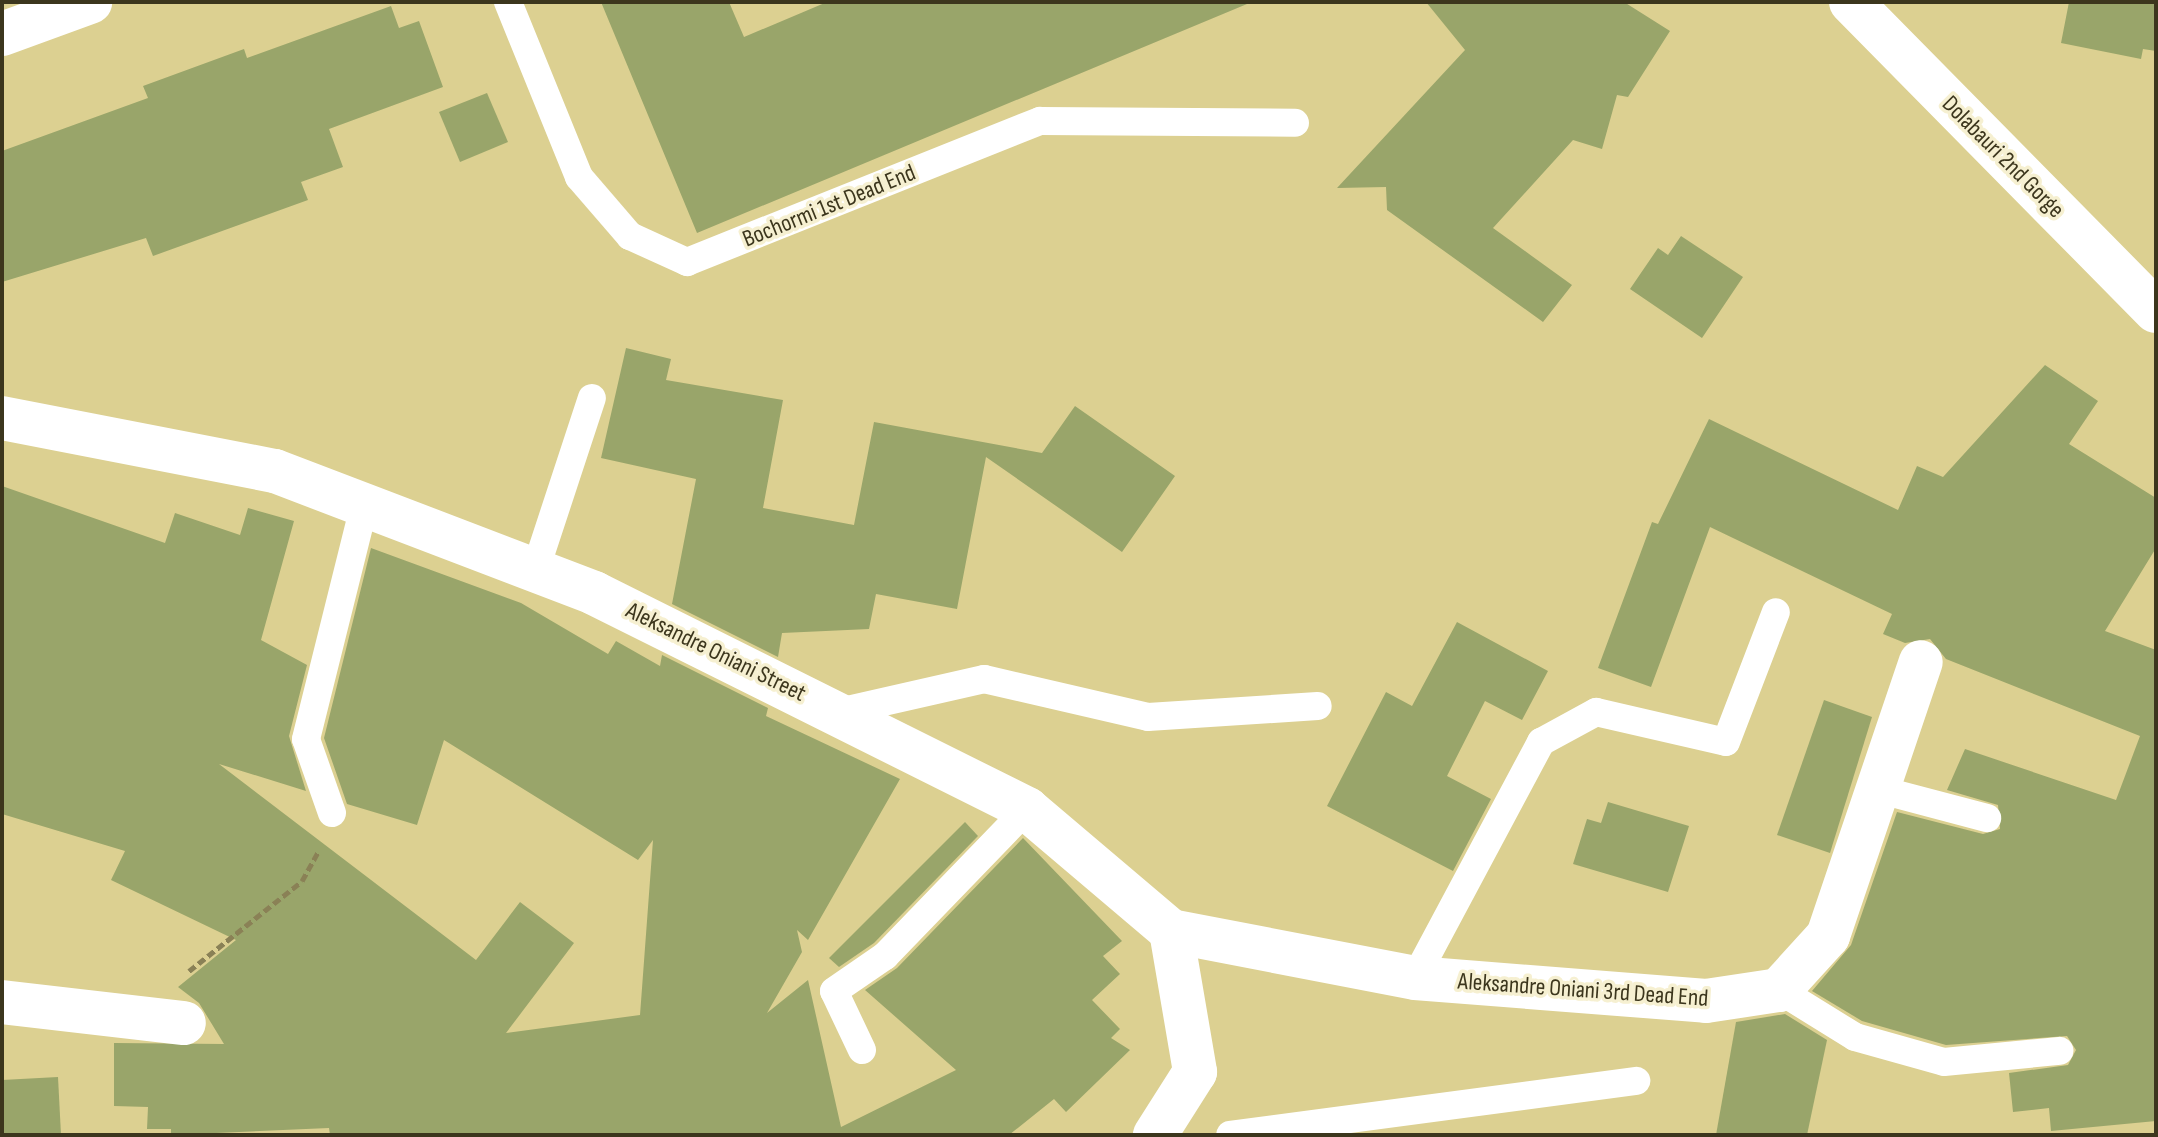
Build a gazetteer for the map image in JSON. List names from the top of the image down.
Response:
{
  "streets": {
    "street": ["Dolabauri 2nd Gorge", "Aleksandre Oniani Street", "Aleksandre Oniani 3rd Dead End"],
    "lane": ["Bochormi 1st Dead End"]
  },
  "crossings": [
    ["Aleksandre Oniani Street", "Aleksandre Oniani 3rd Dead End"]
  ]
}
